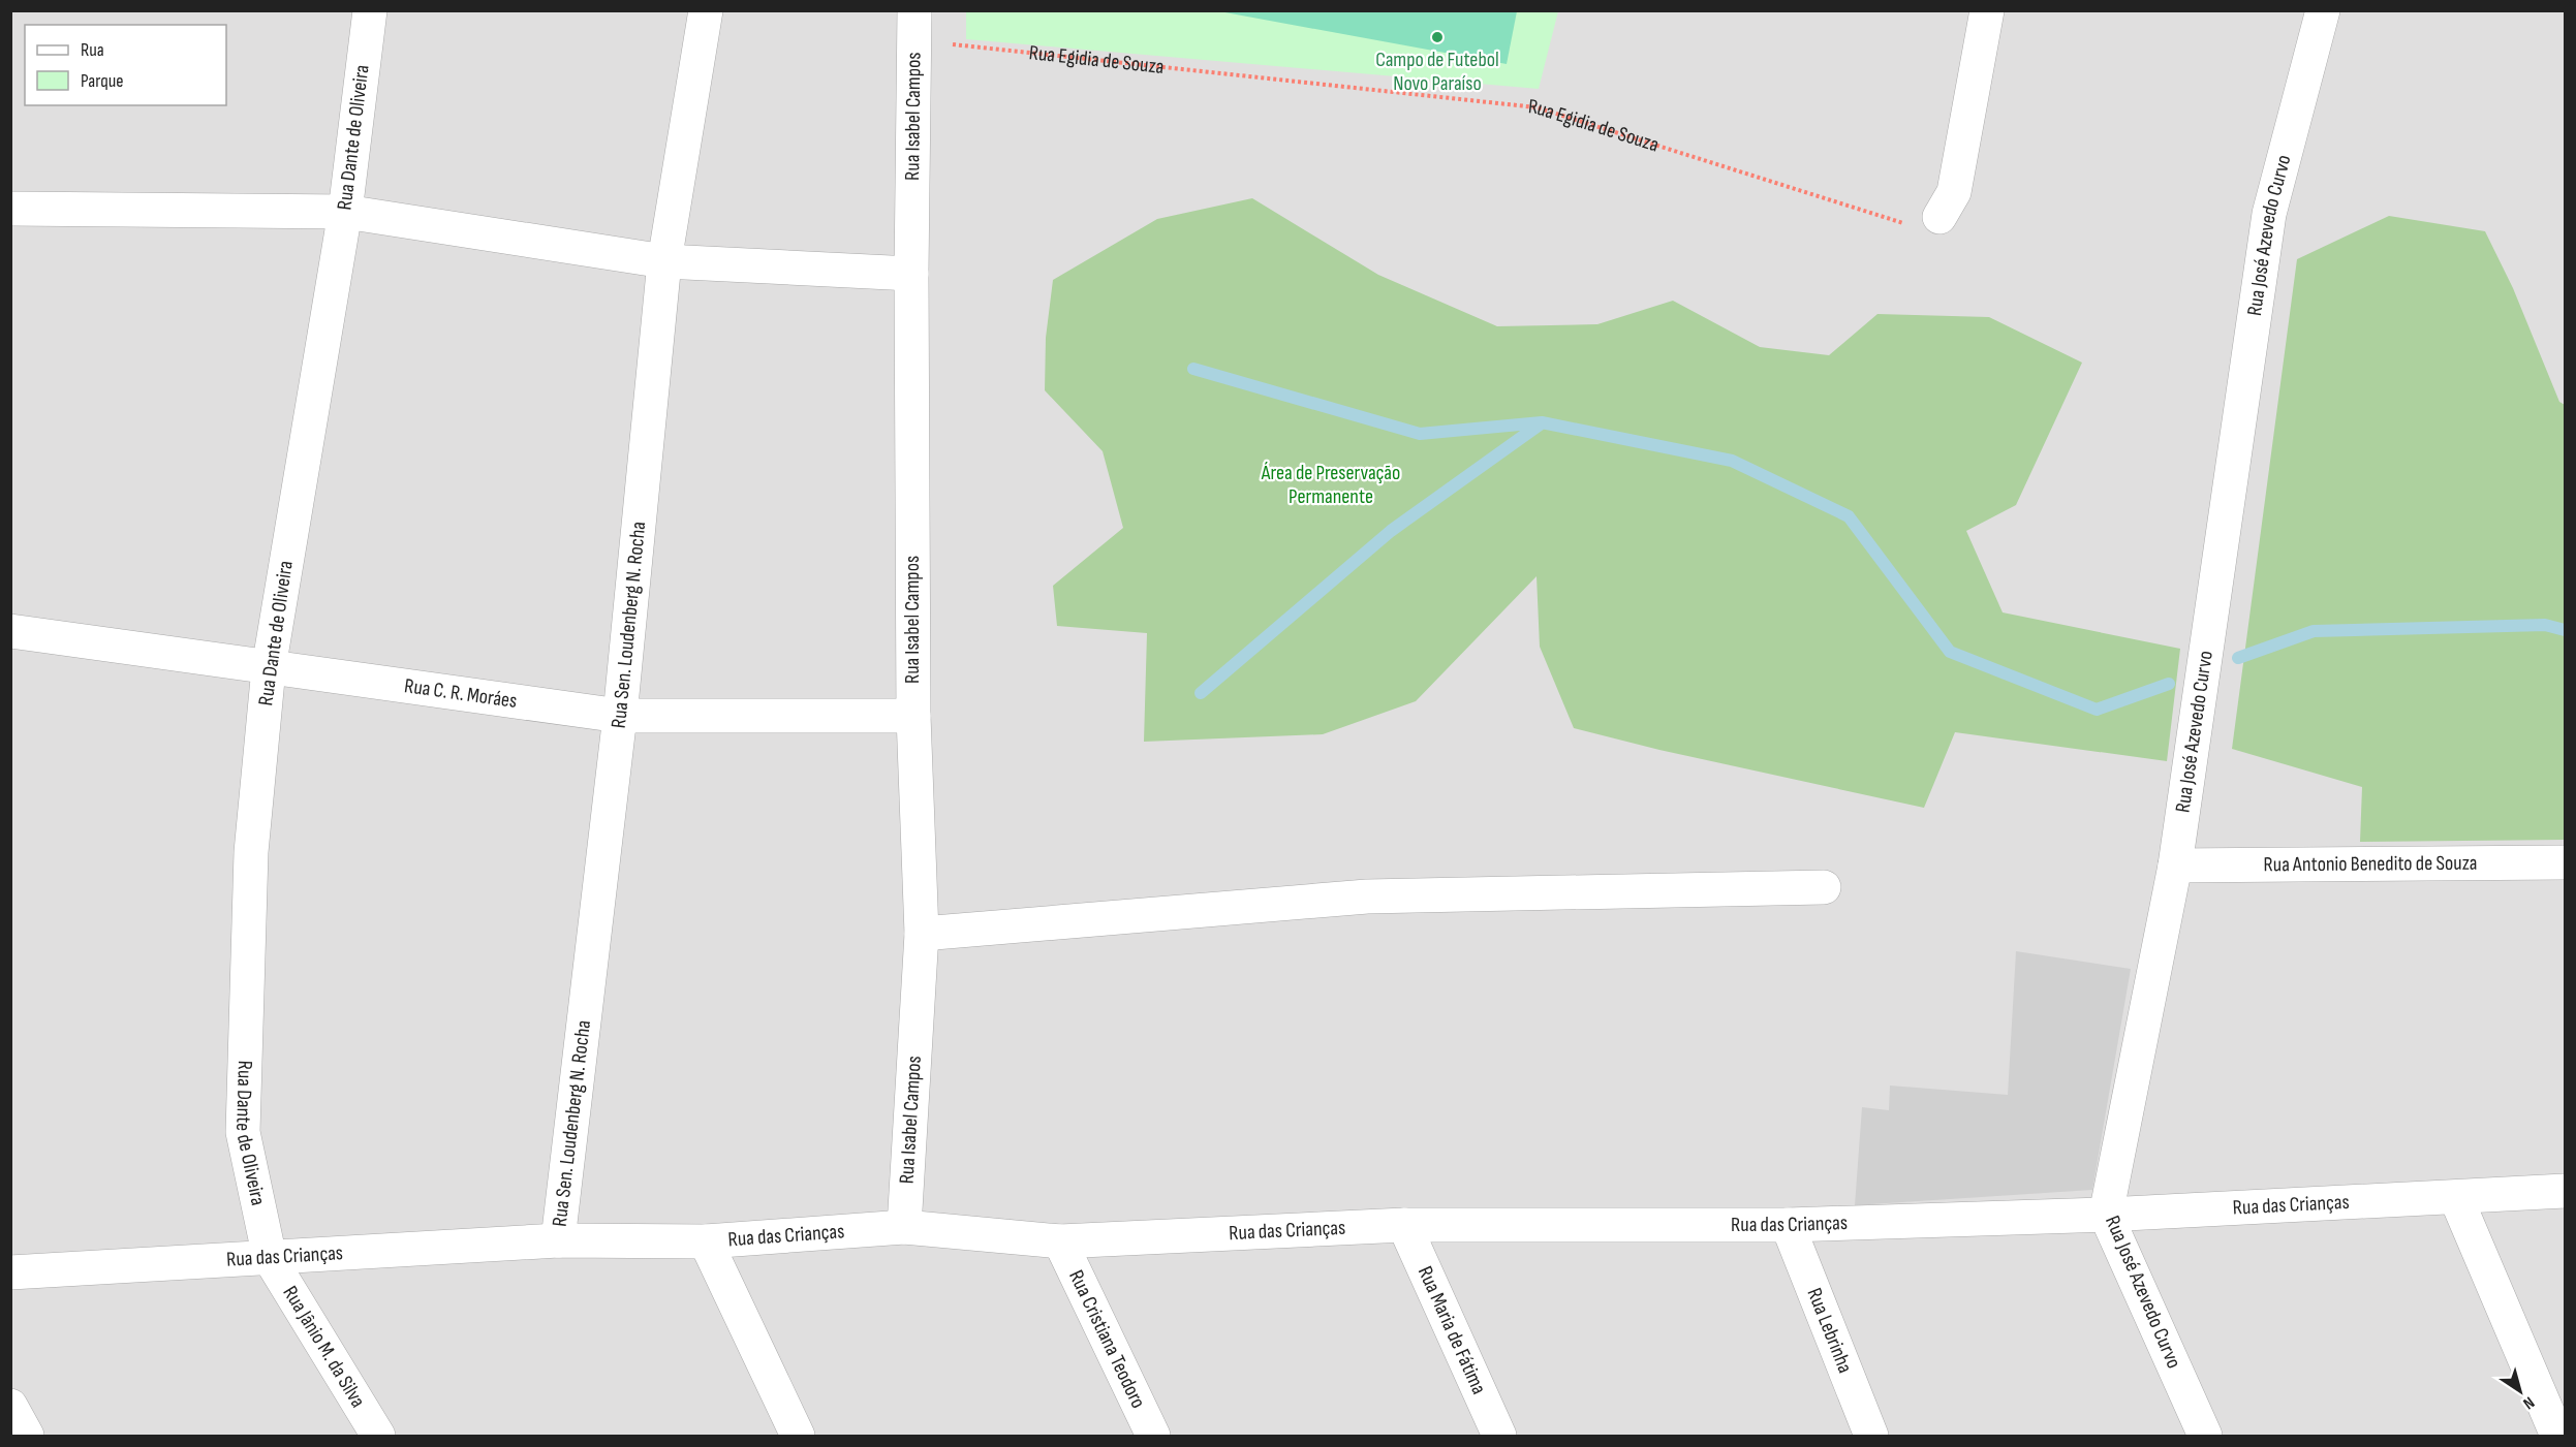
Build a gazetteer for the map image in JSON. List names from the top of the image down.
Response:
{
  "streets": {
    "street": [
      "Rua Isabel Campos",
      "Rua Dante de Oliveira",
      "Rua José Azevedo Curvo",
      "Rua Sen. Loudenberg N. Rocha",
      "Rua C. R. Moráes",
      "Rua Antonio Benedito de Souza",
      "Rua das Crianças",
      "Rua Maria de Fátima",
      "Rua Lebrinha",
      "Rua Cristiana Teodoro",
      "Rua Jânio M. da Silva"
    ],
    "path": ["Rua Egidia de Souza"]
  },
  "crossings": [
    ["Rua Egidia de Souza", "Rua Isabel Campos"],
    ["Rua Isabel Campos", "Rua C. R. Moráes"],
    ["Rua Isabel Campos", "Rua das Crianças"],
    ["Rua Dante de Oliveira", "Rua C. R. Moráes"],
    ["Rua Dante de Oliveira", "Rua das Crianças"],
    ["Rua Dante de Oliveira", "Rua Jânio M. da Silva"],
    ["Rua José Azevedo Curvo", "Rua Antonio Benedito de Souza"],
    ["Rua José Azevedo Curvo", "Rua das Crianças"],
    ["Rua Sen. Loudenberg N. Rocha", "Rua C. R. Moráes"],
    ["Rua Sen. Loudenberg N. Rocha", "Rua das Crianças"],
    ["Rua das Crianças", "Rua Maria de Fátima"],
    ["Rua das Crianças", "Rua Lebrinha"],
    ["Rua das Crianças", "Rua Cristiana Teodoro"],
    ["Rua das Crianças", "Rua Jânio M. da Silva"]
  ],
  "parks": ["Área de Preservação Permanente"],
  "places": ["Campo de Futebol Novo Paraíso"],
  "legend": ["Rua", "Parque"],
  "north": "bottom right"
}
